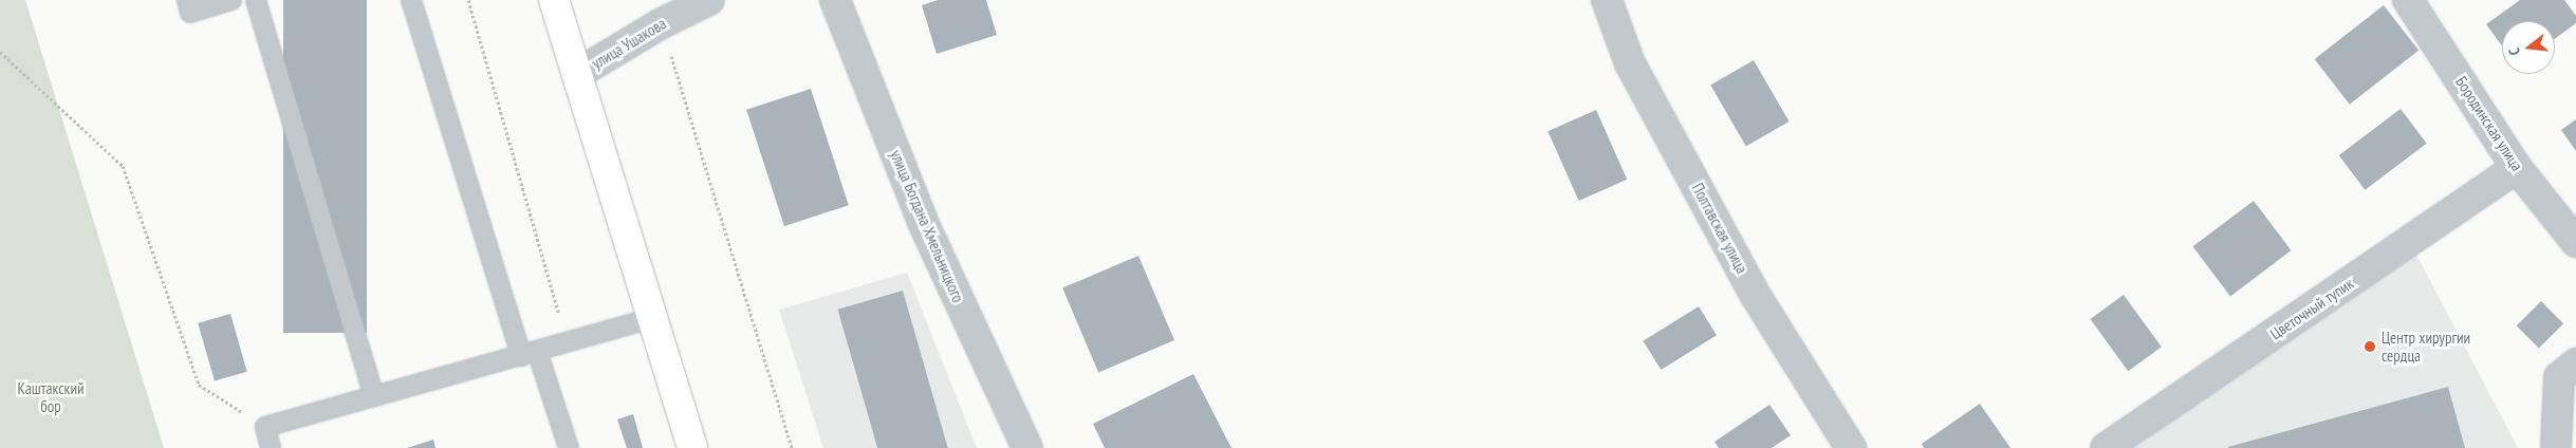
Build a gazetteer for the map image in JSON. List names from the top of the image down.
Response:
{
  "streets": {
    "street": [
      "улица Ушакова",
      "Бородинская улица",
      "улица Богдана Хмельницкого",
      "Полтавская улица",
      "Цветочный тупик"
    ]
  },
  "crossings": [
    ["Бородинская улица", "Цветочный тупик"]
  ],
  "parks": ["Каштакский бор"],
  "places": ["Центр хирургии сердца"],
  "north": "left"
}
